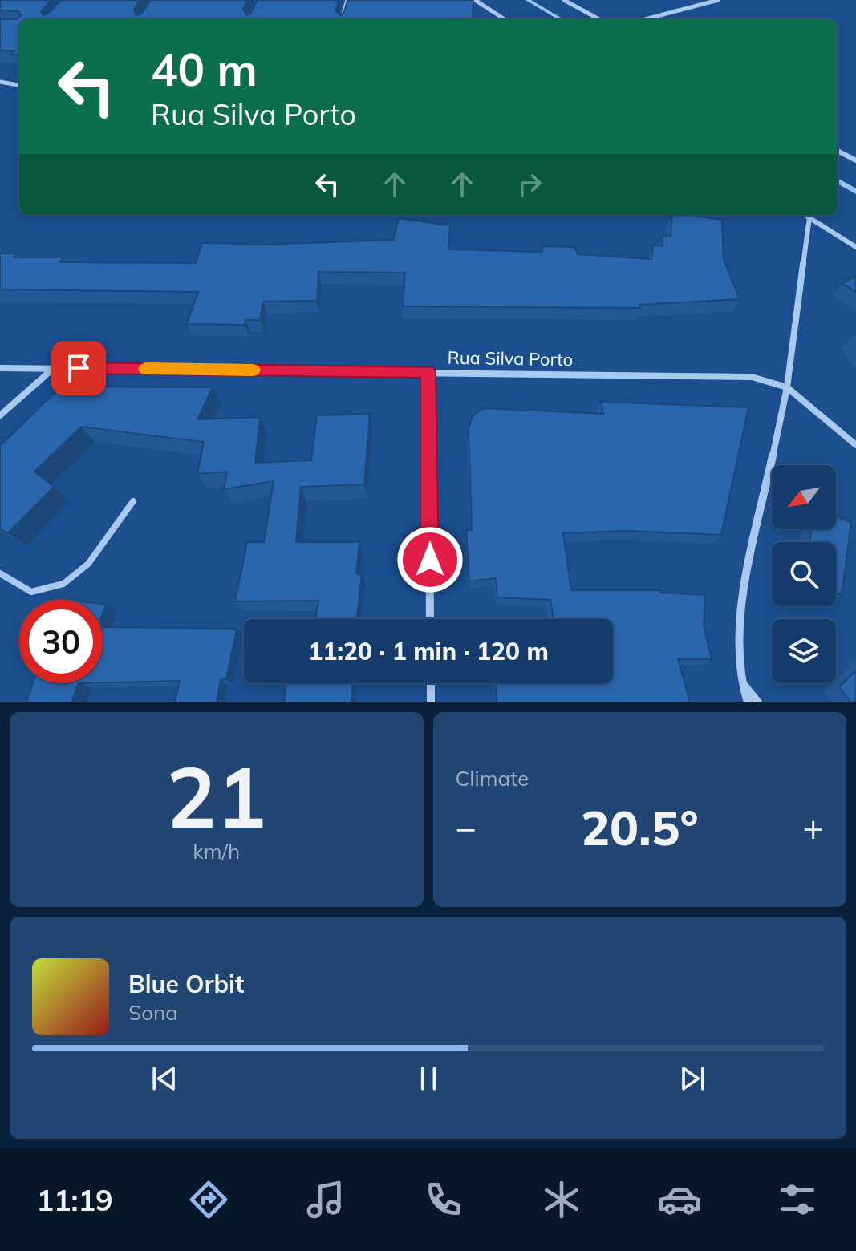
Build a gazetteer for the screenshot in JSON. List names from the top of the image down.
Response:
{
  "streets": {
    "street": ["Rua Silva Porto"]
  },
  "north": "bottom left",
  "page": {
    "turn": ["40 m", "Rua Silva Porto"],
    "limit": "30",
    "trip": "11:20 · 1 min · 120 m",
    "tile": [
      ["21", "km/h"],
      "Climate"
    ],
    "heat": ["−", "20.5°", "+"],
    "song": ["Blue Orbit", "Sona"],
    "tabs": "11:19"
  }
}
